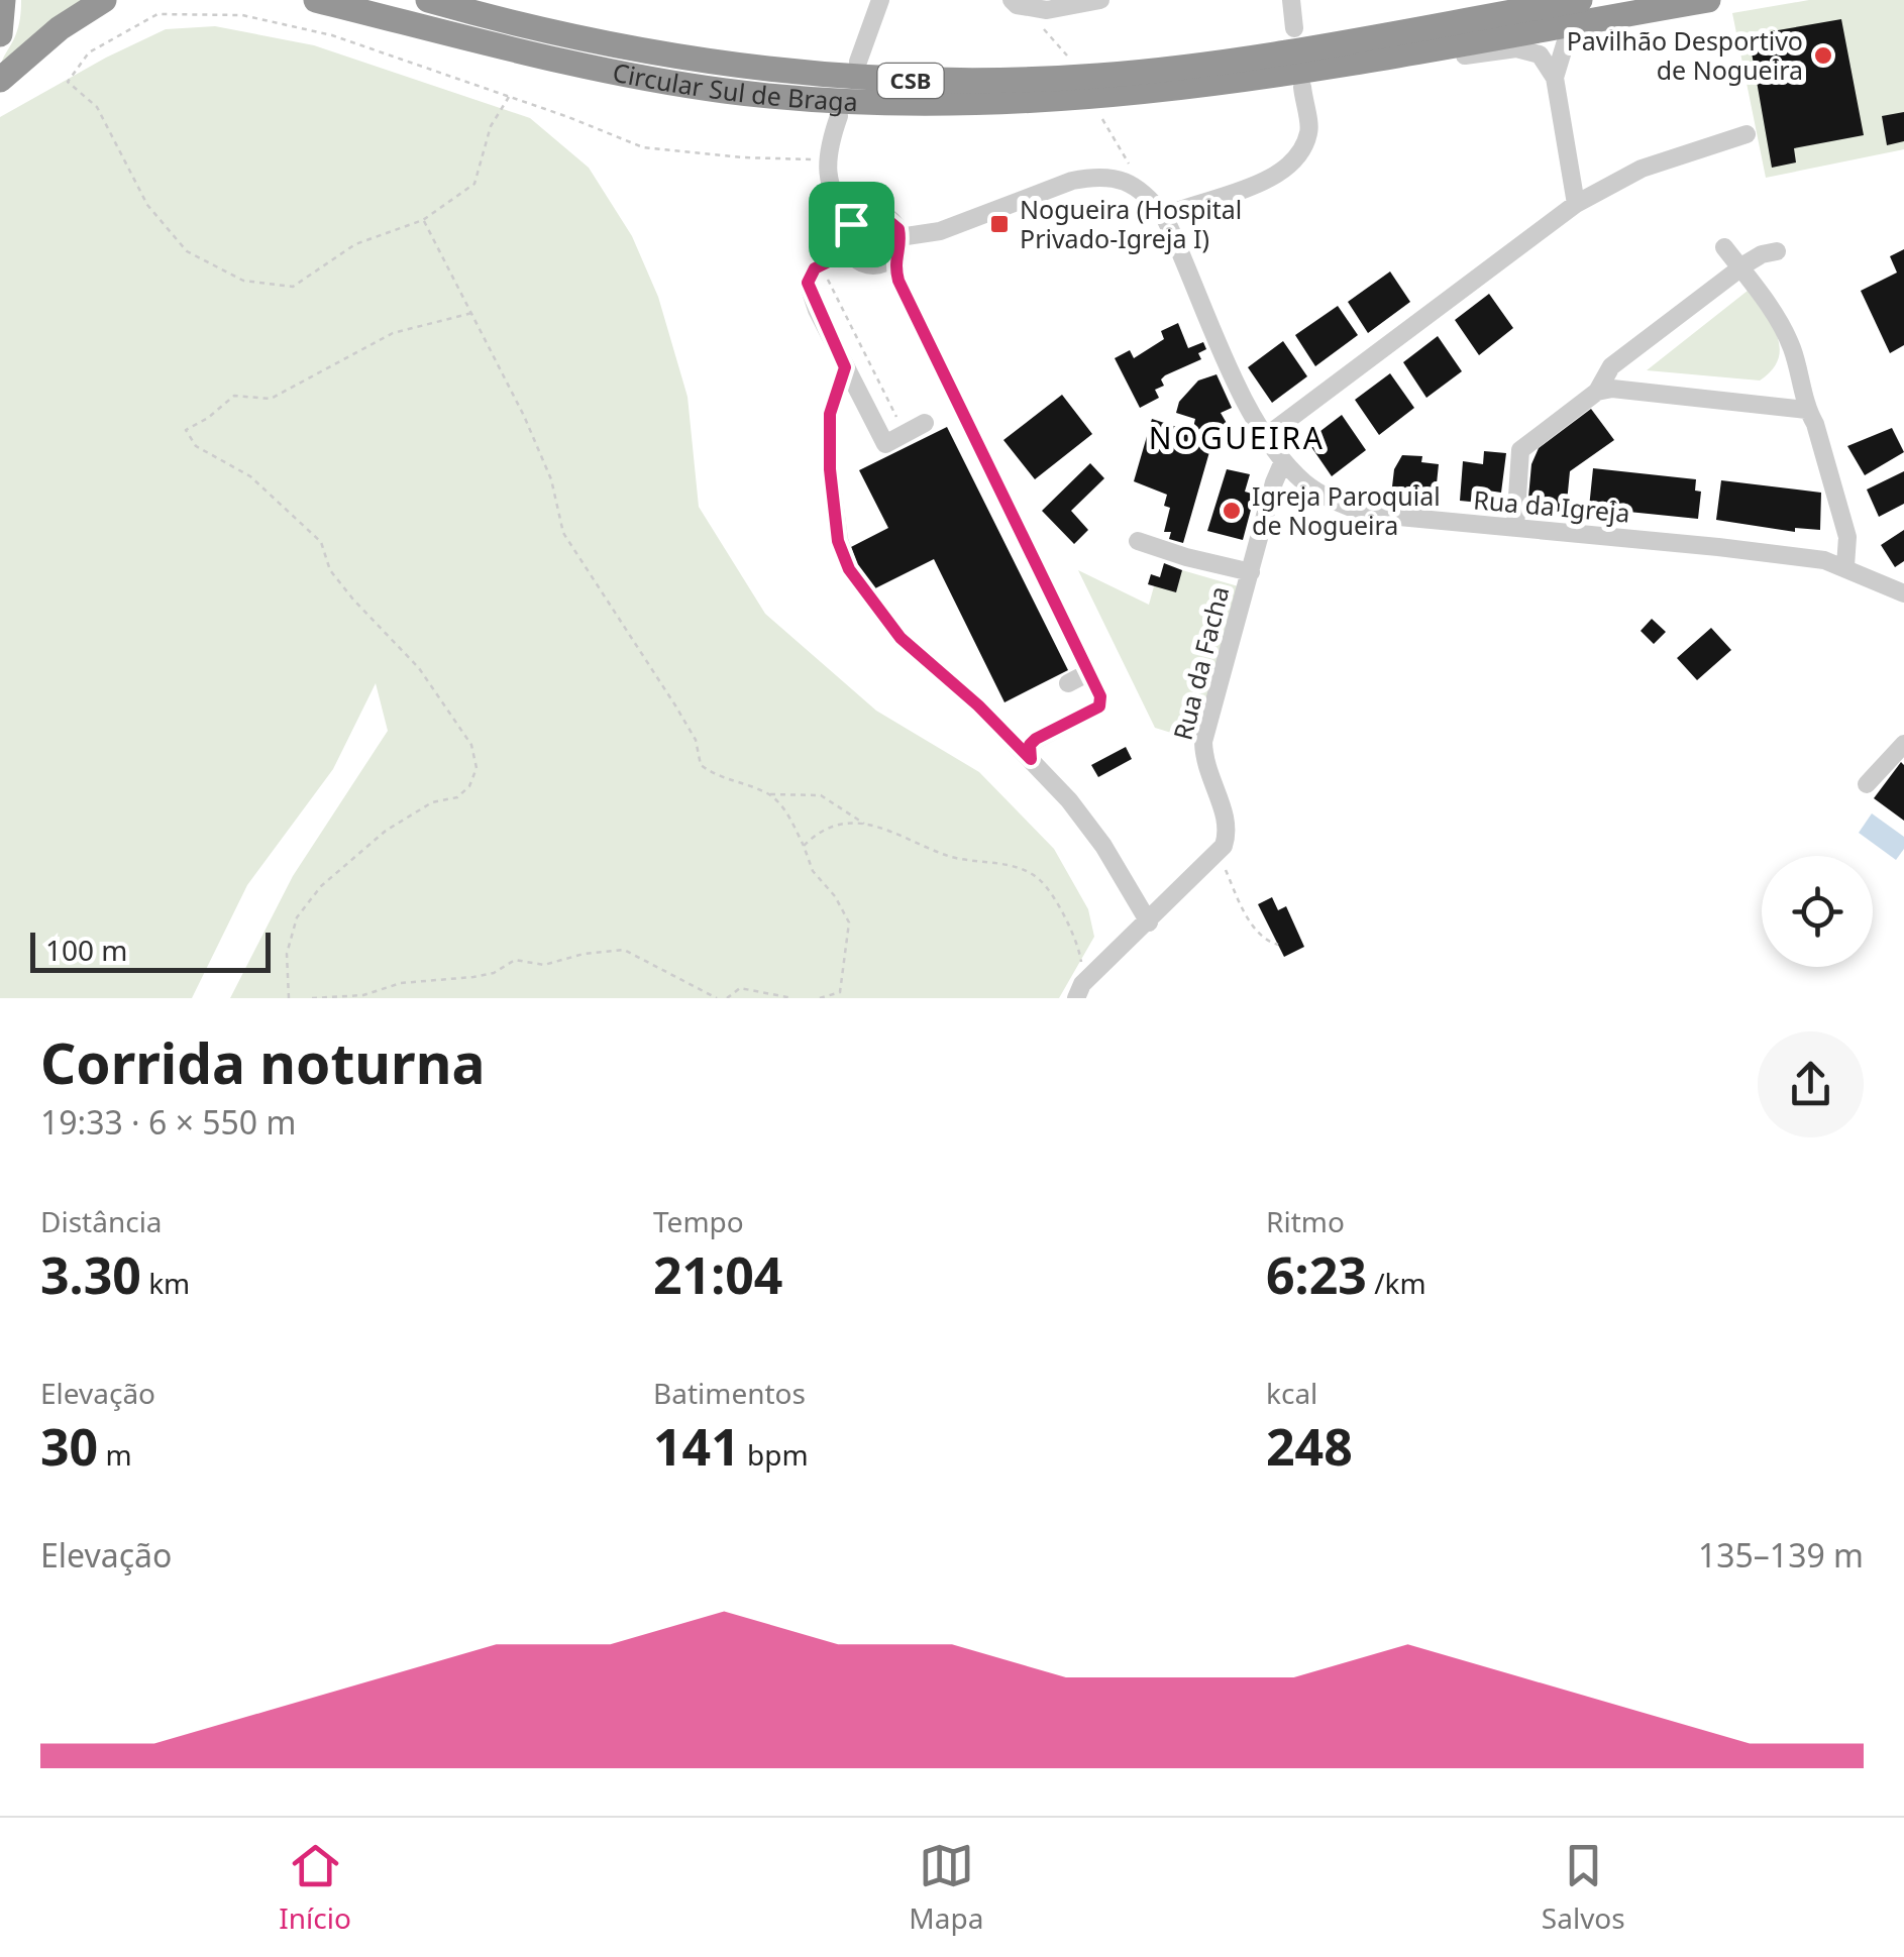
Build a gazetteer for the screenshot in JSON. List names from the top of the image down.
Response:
{
  "streets": {
    "highway": ["CSB", "Circular Sul de Braga"],
    "street": ["Rua da Igreja", "Rua da Facha"]
  },
  "crossings": [
    ["CSB", "Circular Sul de Braga"],
    ["Rua da Igreja", "Rua da Facha"]
  ],
  "districts": ["NOGUEIRA"],
  "places": {
    "other": ["Pavilhão Desportivo de Nogueira", "Igreja Paroquial de Nogueira"],
    "transit": ["Nogueira (Hospital Privado-Igreja I)"]
  },
  "scale_bar": "100 m",
  "page": {
    "scale": "100 m",
    "heading": ["Corrida noturna", "19:33 · 6 × 550 m"],
    "stats": [
      ["Distância", "3.30 km"],
      ["Tempo", "21:04"],
      ["Ritmo", "6:23 /km"],
      ["Elevação", "30 m"],
      ["Batimentos", "141 bpm"],
      ["kcal", "248"]
    ],
    "chart": ["Elevação", "135–139 m"],
    "tabs": ["Início", "Mapa", "Salvos"]
  }
}
